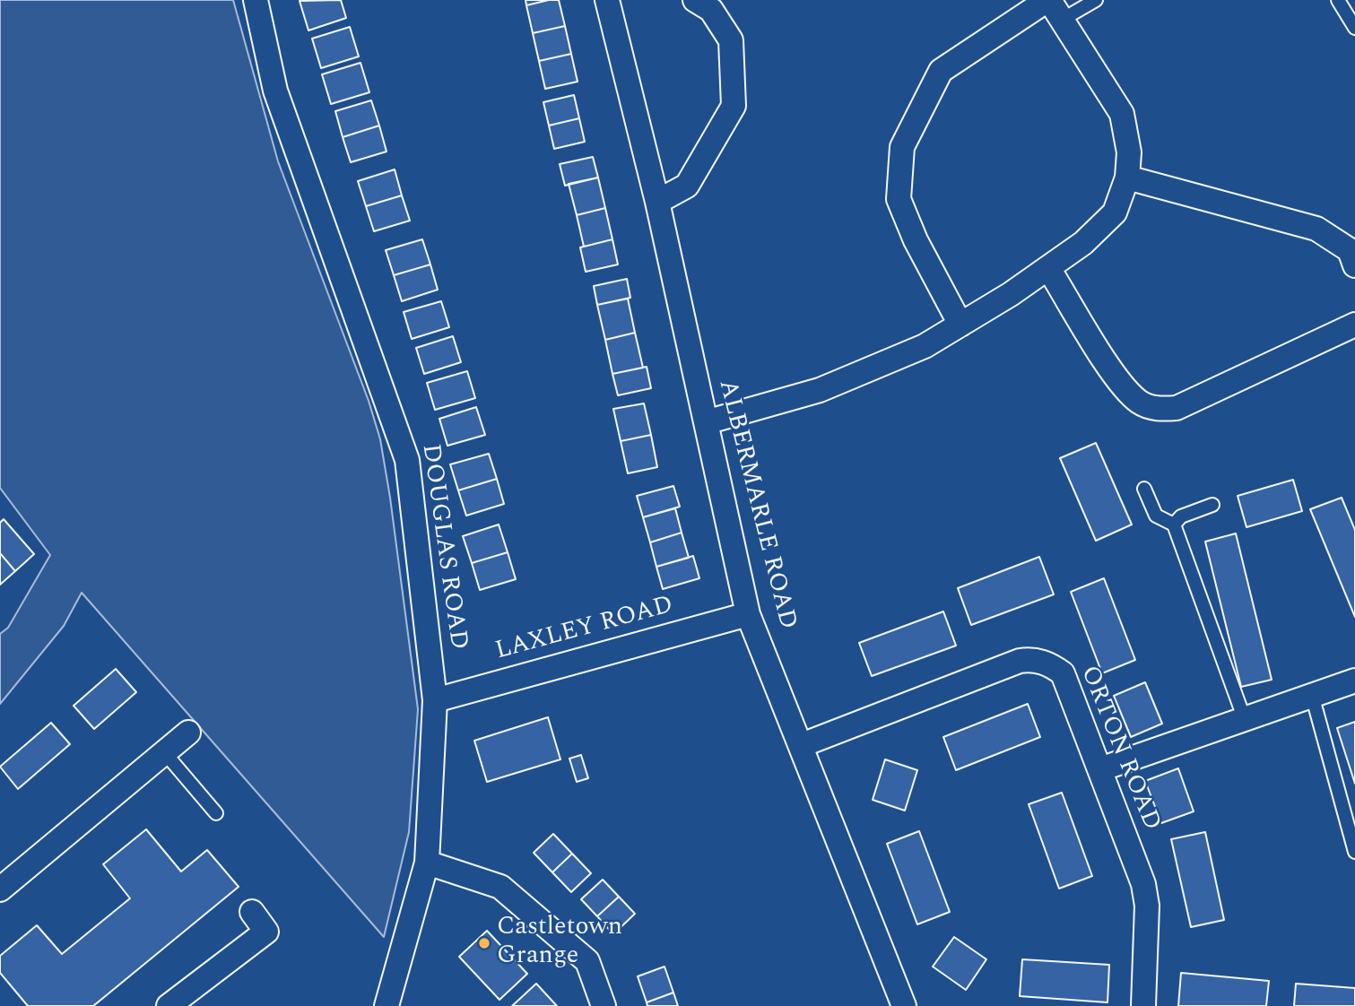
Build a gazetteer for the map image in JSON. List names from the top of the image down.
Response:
{
  "streets": {
    "street": [
      "ALBERMARLE ROAD",
      "DOUGLAS ROAD",
      "LAXLEY ROAD",
      "ORTON ROAD"
    ]
  },
  "crossings": [
    ["ALBERMARLE ROAD", "LAXLEY ROAD"],
    ["ALBERMARLE ROAD", "ORTON ROAD"],
    ["DOUGLAS ROAD", "LAXLEY ROAD"]
  ],
  "places": ["Castletown Grange"]
}
